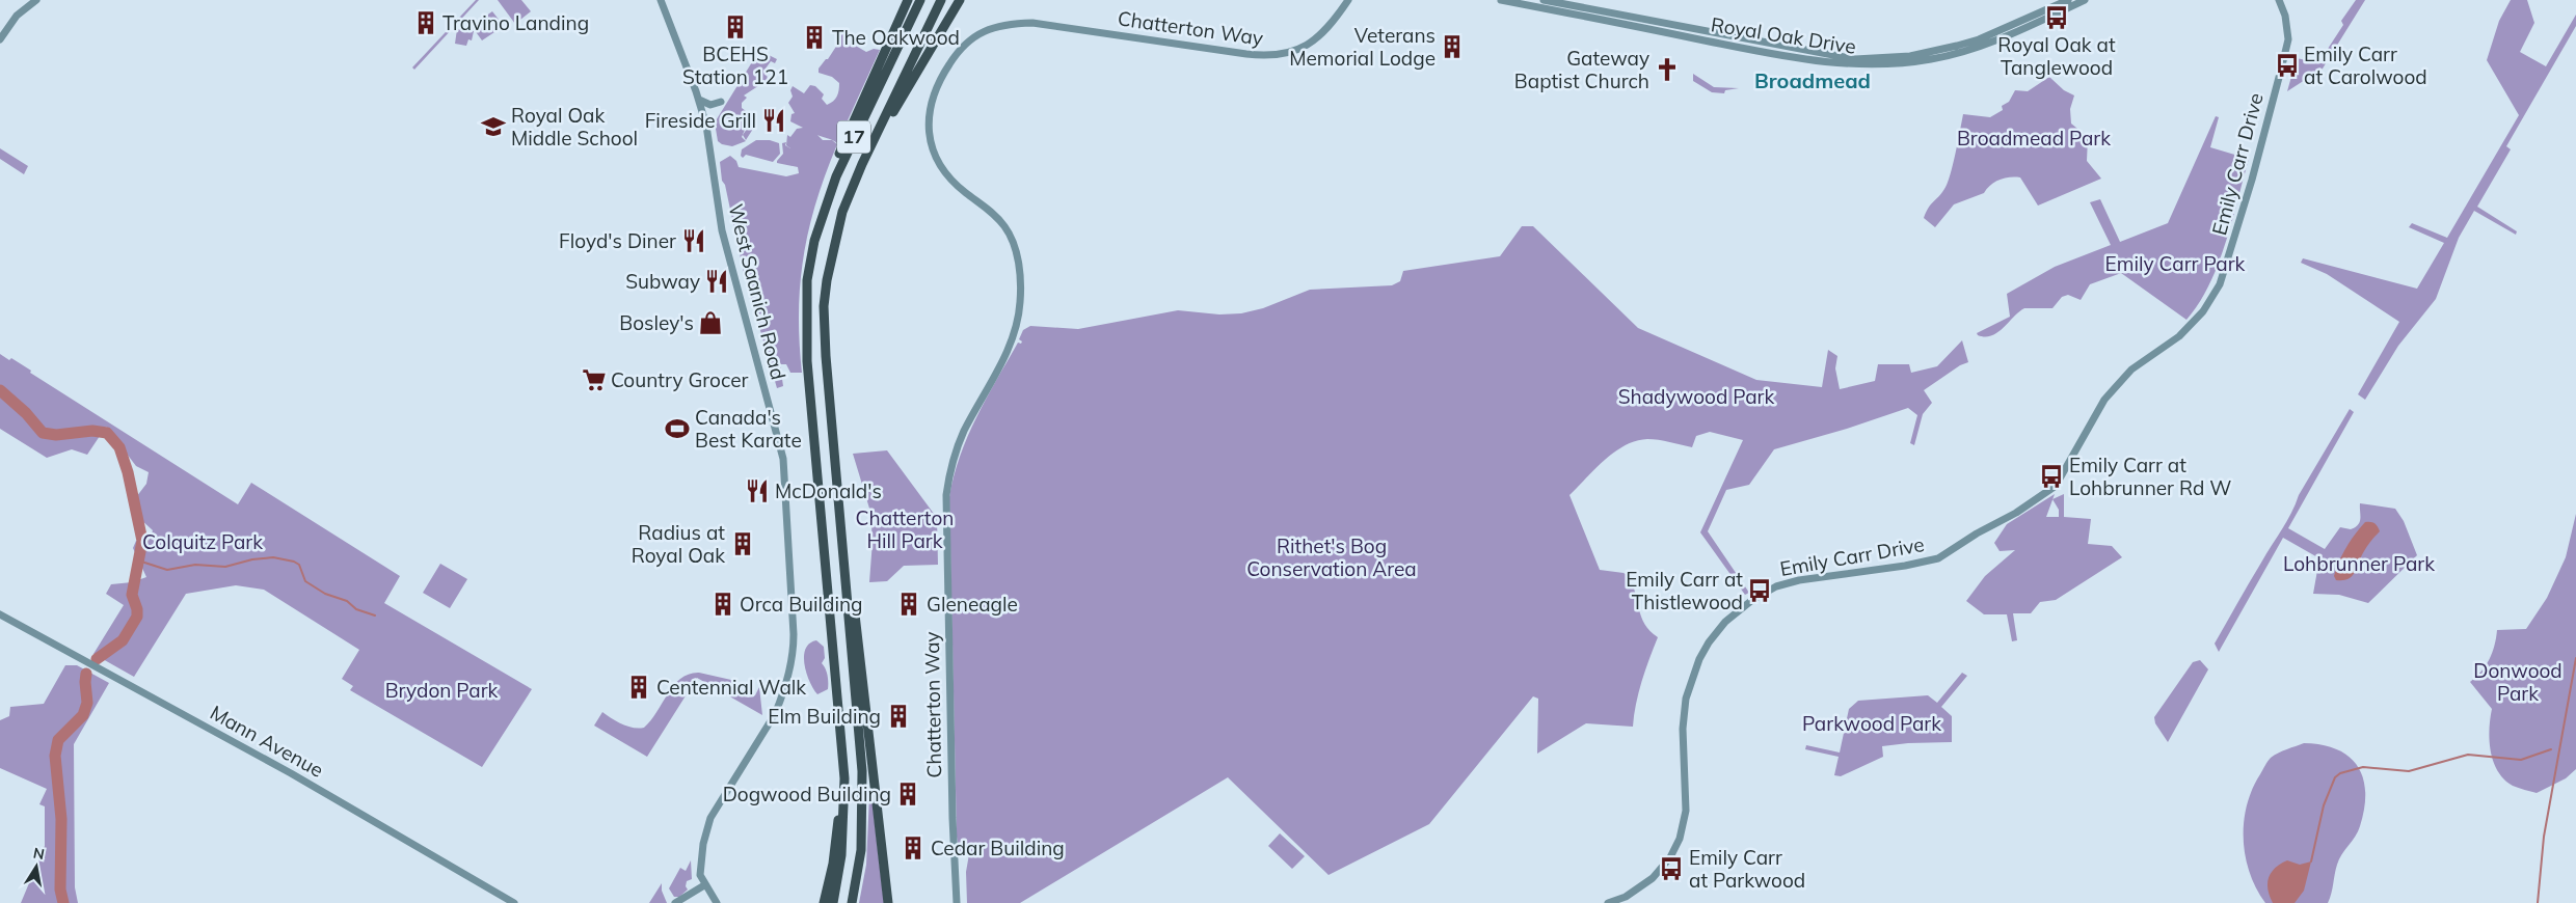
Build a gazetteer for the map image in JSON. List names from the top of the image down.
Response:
{
  "streets": {
    "highway": ["17"],
    "main road": [
      "Chatterton Way",
      "Royal Oak Drive",
      "Emily Carr Drive",
      "West Saanich Road",
      "Mann Avenue"
    ]
  },
  "districts": ["Broadmead"],
  "parks": [
    "Broadmead Park",
    "Emily Carr Park",
    "Shadywood Park",
    "Chatterton Hill Park",
    "Colquitz Park",
    "Rithet's Bog Conservation Area",
    "Lohbrunner Park",
    "Donwood Park",
    "Brydon Park",
    "Parkwood Park"
  ],
  "places": {
    "bus stop": [
      "Royal Oak at Tanglewood",
      "Emily Carr at Carolwood",
      "Emily Carr at Lohbrunner Rd W",
      "Emily Carr at Thistlewood",
      "Emily Carr at Parkwood"
    ],
    "building": [
      "Travino Landing",
      "BCEHS Station 121",
      "The Oakwood",
      "Veterans Memorial Lodge",
      "Radius at Royal Oak",
      "Orca Building",
      "Gleneagle",
      "Centennial Walk",
      "Elm Building",
      "Dogwood Building",
      "Cedar Building"
    ],
    "church": ["Gateway Baptist Church"],
    "restaurant": [
      "Fireside Grill",
      "Floyd's Diner",
      "Subway",
      "McDonald's"
    ],
    "school or university": ["Royal Oak Middle School"],
    "shop": ["Bosley's"],
    "supermarket": ["Country Grocer"],
    "sports": ["Canada's Best Karate"]
  },
  "north": "top"
}
